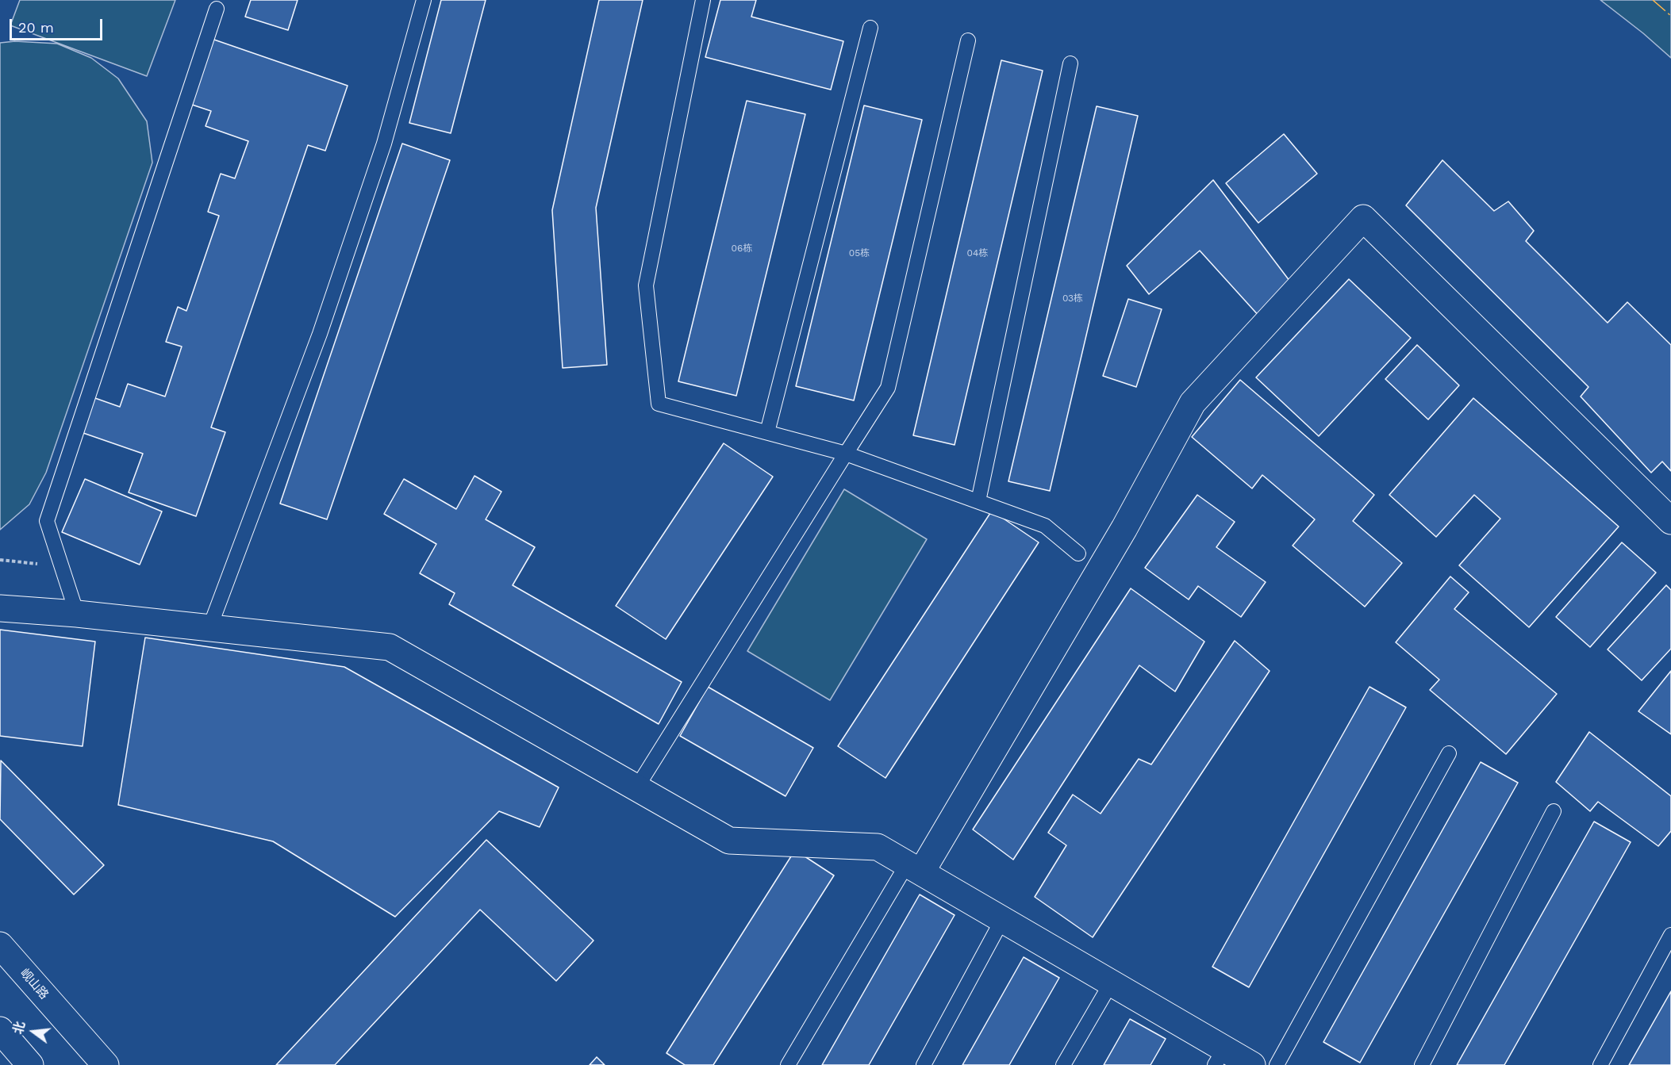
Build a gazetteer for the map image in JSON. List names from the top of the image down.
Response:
{
  "streets": {
    "main road": ["岘山路"]
  },
  "house_numbers": [
    "06栋",
    "05栋",
    "04栋",
    "03栋"
  ],
  "scale_bar": "20 m",
  "north": "left"
}
